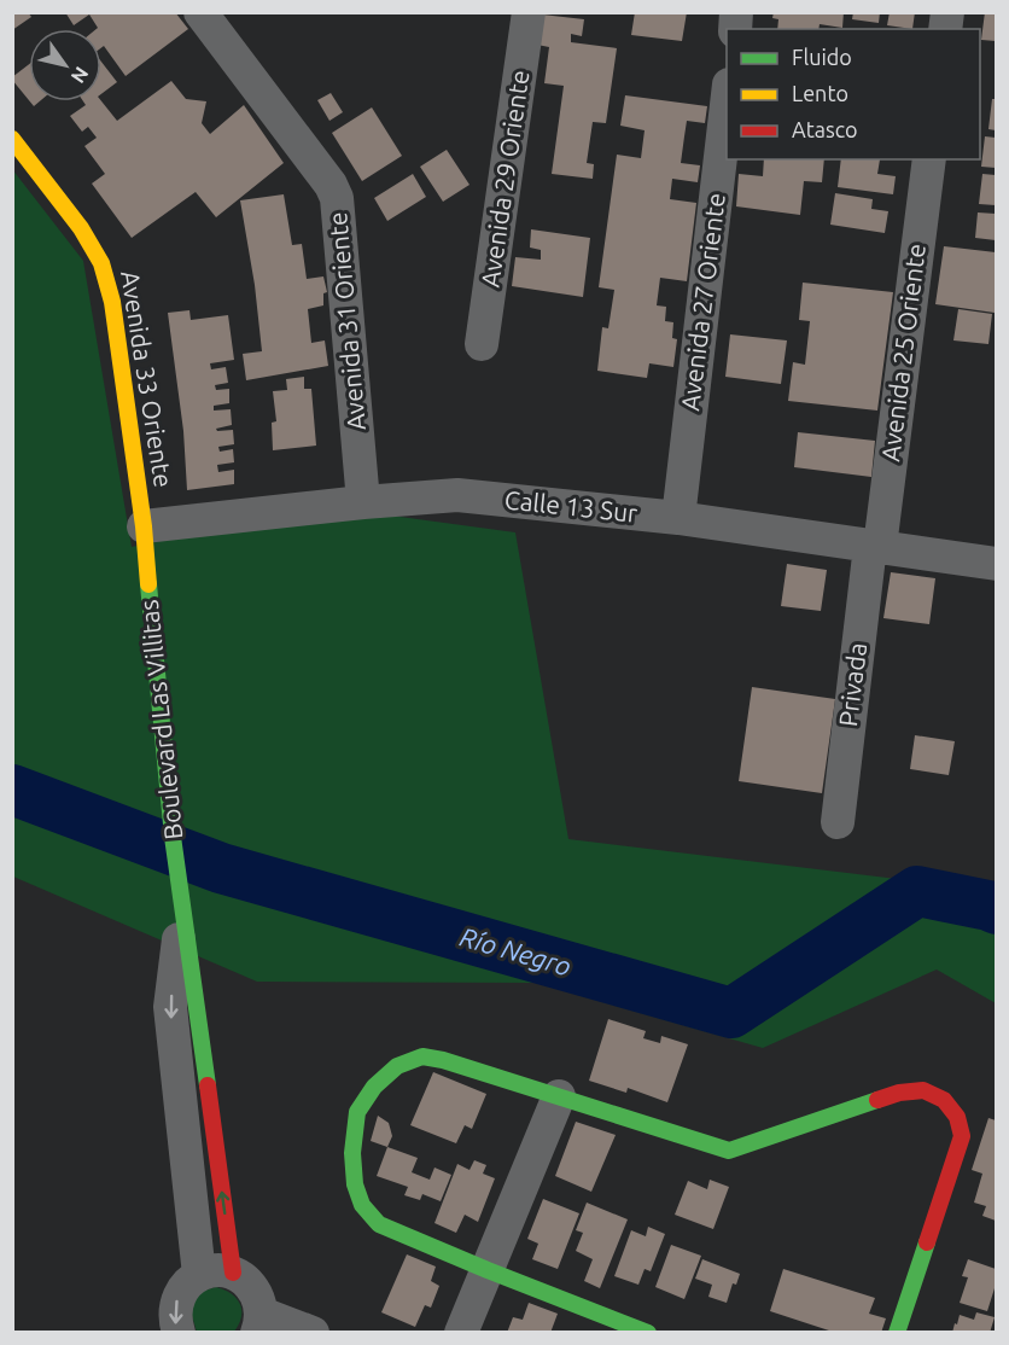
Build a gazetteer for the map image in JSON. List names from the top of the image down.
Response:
{
  "streets": {
    "street": [
      "Avenida 29 Oriente",
      "Avenida 27 Oriente",
      "Avenida 31 Oriente",
      "Avenida 25 Oriente",
      "Avenida 33 Oriente",
      "Calle 13 Sur",
      "Privada",
      "Boulevard Las Villitas"
    ]
  },
  "crossings": [
    ["Avenida 27 Oriente", "Calle 13 Sur"],
    ["Avenida 31 Oriente", "Calle 13 Sur"],
    ["Avenida 25 Oriente", "Calle 13 Sur"],
    ["Avenida 25 Oriente", "Privada"],
    ["Avenida 33 Oriente", "Calle 13 Sur"],
    ["Avenida 33 Oriente", "Boulevard Las Villitas"],
    ["Calle 13 Sur", "Privada"],
    ["Calle 13 Sur", "Boulevard Las Villitas"]
  ],
  "water": ["Río Negro"],
  "legend": ["Fluido", "Lento", "Atasco"],
  "north": "bottom right"
}
